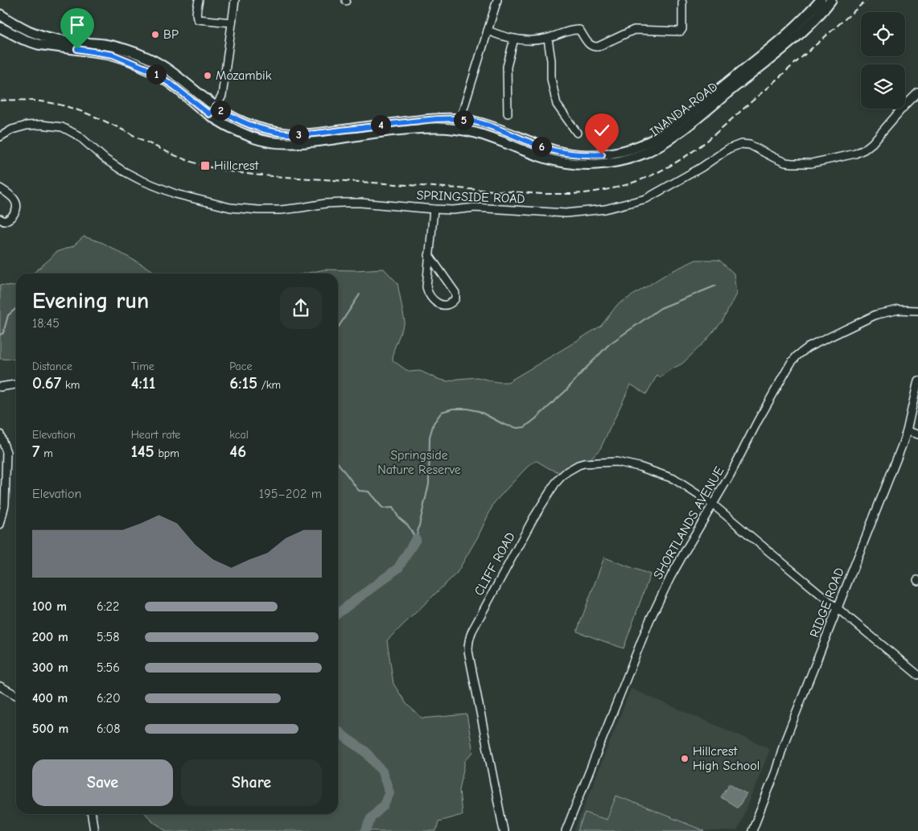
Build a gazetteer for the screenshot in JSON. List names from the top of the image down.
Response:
{
  "streets": {
    "main road": ["INANDA ROAD"],
    "street": [
      "SPRINGSIDE ROAD",
      "SHORTLANDS AVENUE",
      "CLIFF ROAD",
      "RIDGE ROAD"
    ]
  },
  "crossings": [
    ["SHORTLANDS AVENUE", "CLIFF ROAD"],
    ["CLIFF ROAD", "RIDGE ROAD"]
  ],
  "parks": ["Springside Nature Reserve"],
  "places": {
    "other": ["BP", "Mozambik", "Hillcrest High School"],
    "transit": ["Hillcrest"]
  },
  "page": {
    "pins": [
      "1",
      "2",
      "5",
      "4",
      "3",
      "6"
    ],
    "heading": ["Evening run", "18:45"],
    "stats": [
      ["Distance", "0.67 km"],
      ["Time", "4:11"],
      ["Pace", "6:15 /km"],
      ["Elevation", "7 m"],
      ["Heart rate", "145 bpm"],
      ["kcal", "46"]
    ],
    "chart": ["Elevation", "195–202 m"],
    "list": [
      {
        "name": "100 m",
        "note": "6:22"
      },
      {
        "name": "200 m",
        "note": "5:58"
      },
      {
        "name": "300 m",
        "note": "5:56"
      },
      {
        "name": "400 m",
        "note": "6:20"
      },
      {
        "name": "500 m",
        "note": "6:08"
      }
    ],
    "buttons": ["Save", "Share"]
  }
}
